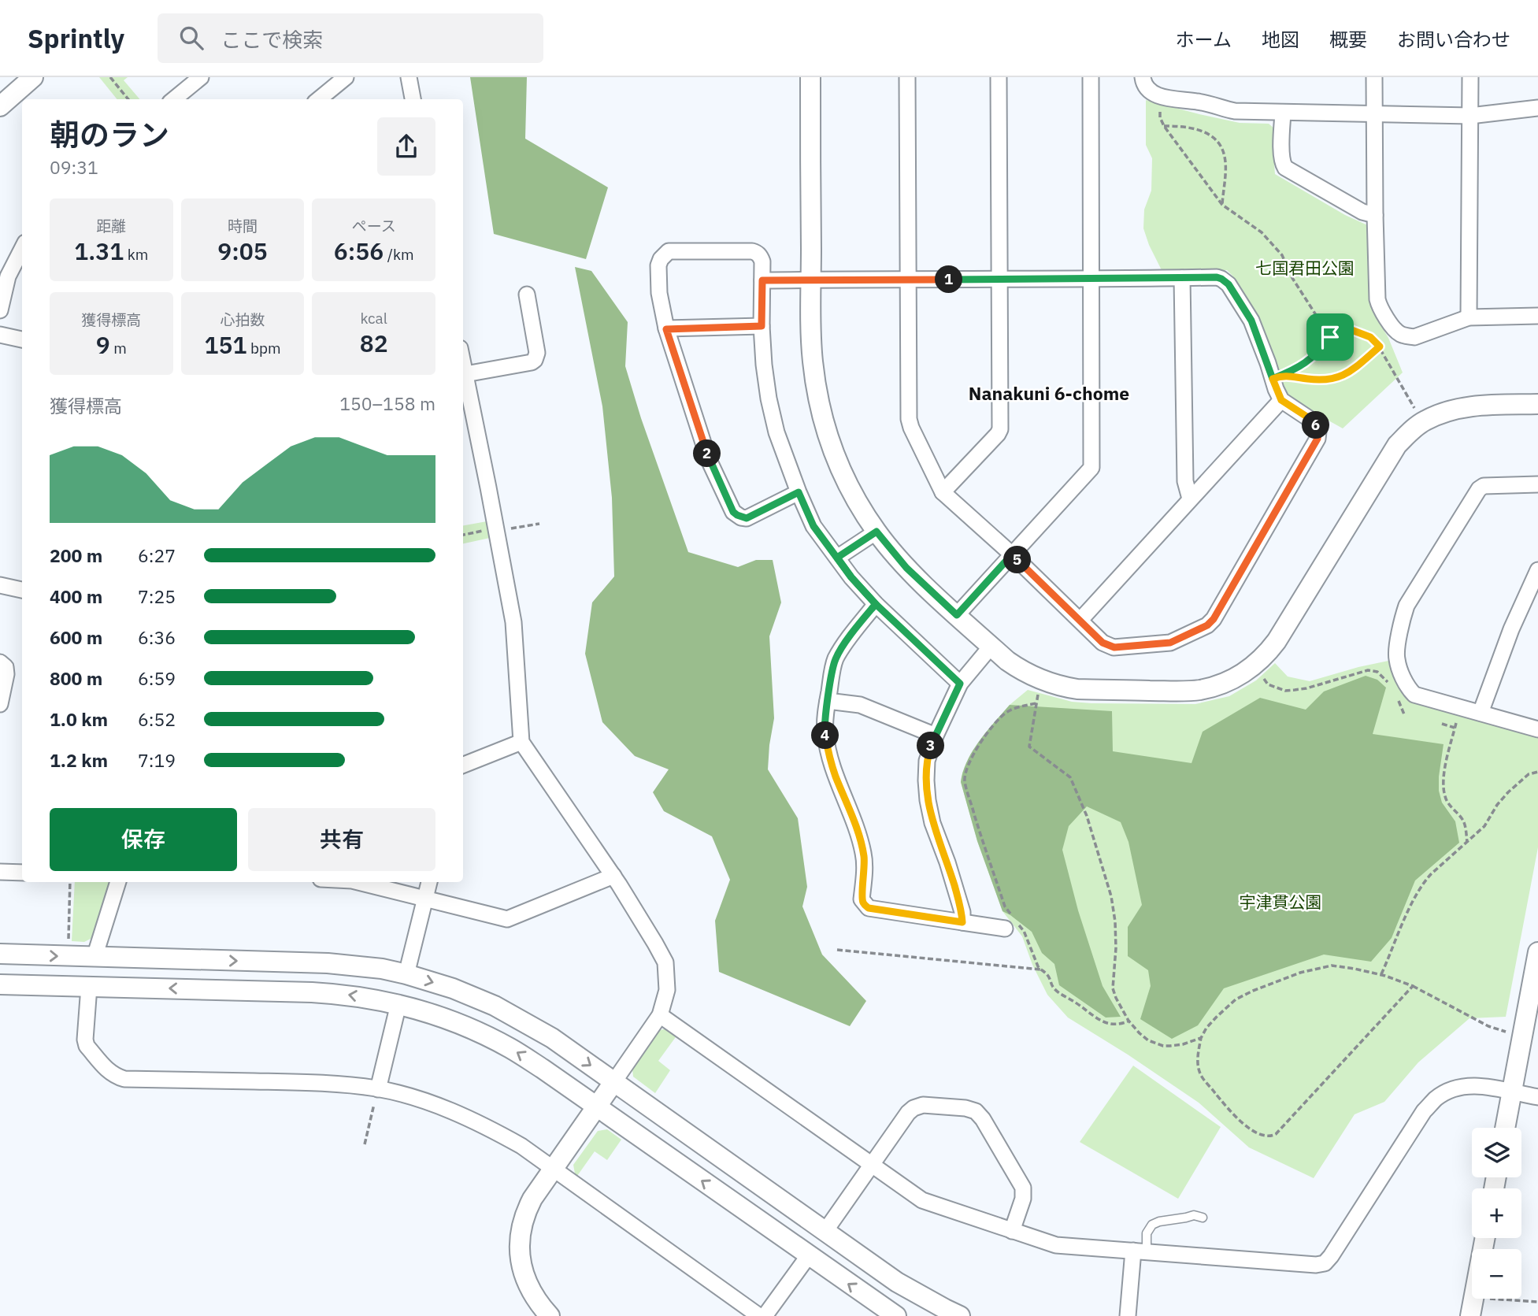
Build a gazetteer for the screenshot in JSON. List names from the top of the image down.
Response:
{
  "districts": ["Nanakuni 6-chome"],
  "parks": ["七国君田公園", "宇津貫公園"],
  "page": {
    "header": "Sprintly",
    "search": "ここで検索",
    "nav": [
      "ホーム",
      "地図",
      "概要",
      "お問い合わせ"
    ],
    "heading": ["朝のラン", "09:31"],
    "stats": [
      ["距離", "1.31 km"],
      ["時間", "9:05"],
      ["ペース", "6:56 /km"],
      ["獲得標高", "9 m"],
      ["心拍数", "151 bpm"],
      ["kcal", "82"]
    ],
    "pins": [
      "1",
      "6",
      "2",
      "5",
      "4",
      "3"
    ],
    "chart": ["獲得標高", "150–158 m"],
    "list": [
      {
        "name": "200 m",
        "note": "6:27"
      },
      {
        "name": "400 m",
        "note": "7:25"
      },
      {
        "name": "600 m",
        "note": "6:36"
      },
      {
        "name": "800 m",
        "note": "6:59"
      },
      {
        "name": "1.0 km",
        "note": "6:52"
      },
      {
        "name": "1.2 km",
        "note": "7:19"
      }
    ],
    "buttons": ["保存", "共有"],
    "map_buttons": ["+", "−"]
  }
}
